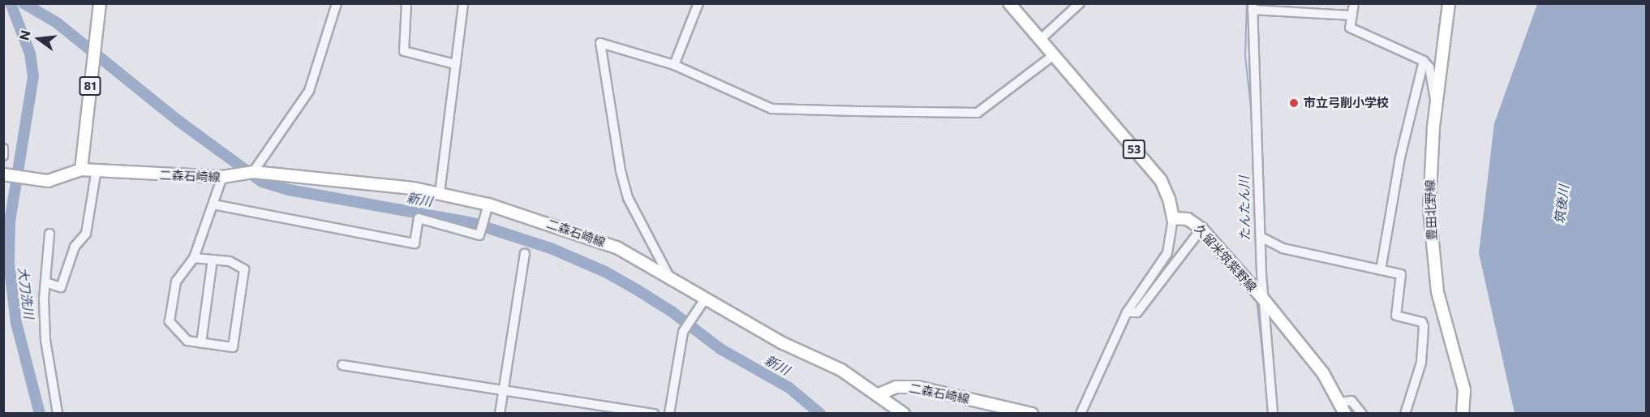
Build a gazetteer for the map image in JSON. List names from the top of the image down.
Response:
{
  "streets": {
    "main road": [
      "81",
      "53",
      "二森石崎線",
      "豊田北野線",
      "久留米筑紫野線"
    ]
  },
  "crossings": [
    ["81", "二森石崎線"],
    ["53", "久留米筑紫野線"]
  ],
  "water": [
    "新川",
    "筑後川",
    "たんたん川",
    "大刀洗川"
  ],
  "places": ["市立弓削小学校"],
  "north": "left"
}
